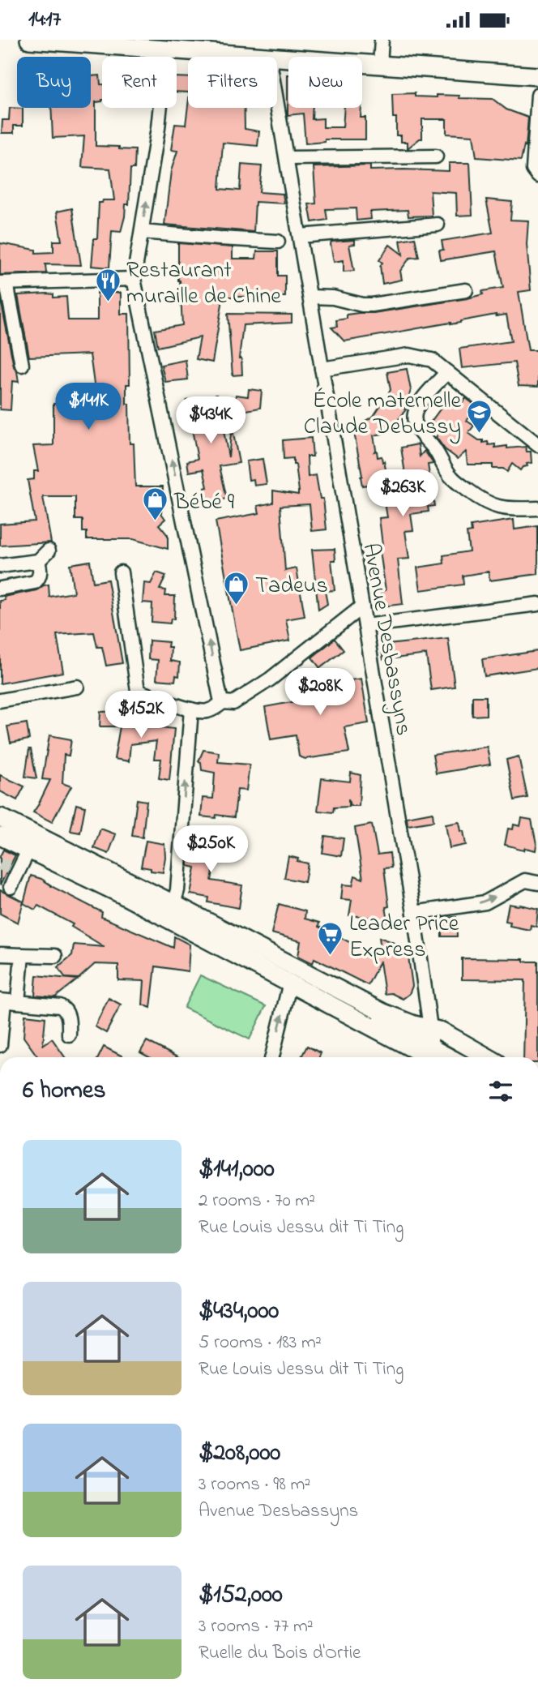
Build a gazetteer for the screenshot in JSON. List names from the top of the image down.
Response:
{
  "streets": {
    "street": ["Avenue Desbassyns"]
  },
  "places": {
    "restaurant": ["Restaurant muraille de Chine"],
    "school or university": ["École maternelle Claude Debussy"],
    "shop": ["Bébé 9", "Tadeus"],
    "supermarket": ["Leader Price Express"]
  },
  "page": {
    "status": "14:17",
    "chip": [
      "Buy",
      "Rent",
      "Filters",
      "New"
    ],
    "price": [
      "$141K",
      "$434K",
      "$263K",
      "$208K",
      "$152K",
      "$250K"
    ],
    "heading": "6 homes",
    "list": [
      {
        "name": "$141,000",
        "note": "2 rooms · 70 m² · Rue Louis Jessu dit Ti Ting"
      },
      {
        "name": "$434,000",
        "note": "5 rooms · 183 m² · Rue Louis Jessu dit Ti Ting"
      },
      {
        "name": "$208,000",
        "note": "3 rooms · 98 m² · Avenue Desbassyns"
      },
      {
        "name": "$152,000",
        "note": "3 rooms · 77 m² · Ruelle du Bois d'Ortie"
      }
    ]
  }
}
